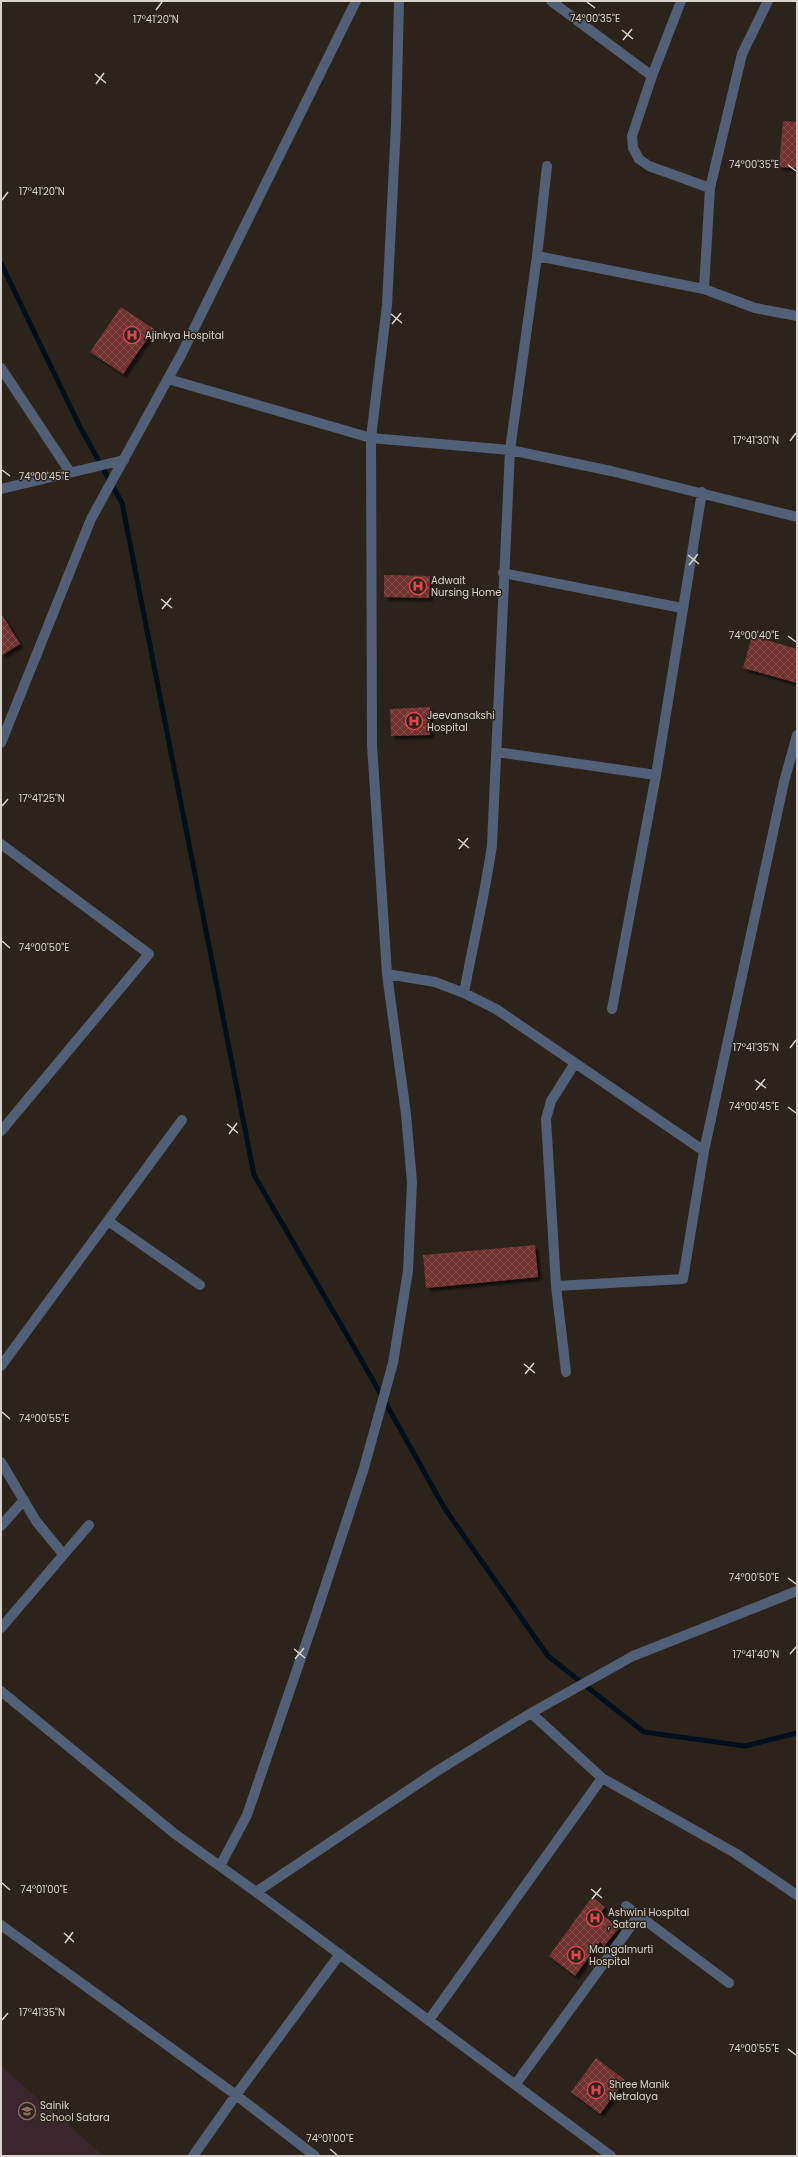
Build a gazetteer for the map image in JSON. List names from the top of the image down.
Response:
{
  "places": {
    "hospital": [
      "Ajinkya Hospital",
      "Adwait Nursing Home",
      "Jeevansakshi Hospital",
      "Ashwini Hospital , Satara",
      "Mangalmurti Hospital",
      "Shree Manik Netralaya"
    ],
    "school or university": ["Sainik School Satara"]
  },
  "coordinates": [
    "74°00'35\"E",
    "17°41'20\"N",
    "17°41'30\"N",
    "74°00'45\"E",
    "74°00'40\"E",
    "17°41'25\"N",
    "74°00'50\"E",
    "17°41'35\"N",
    "74°00'55\"E",
    "17°41'40\"N",
    "74°01'00\"E"
  ]
}
